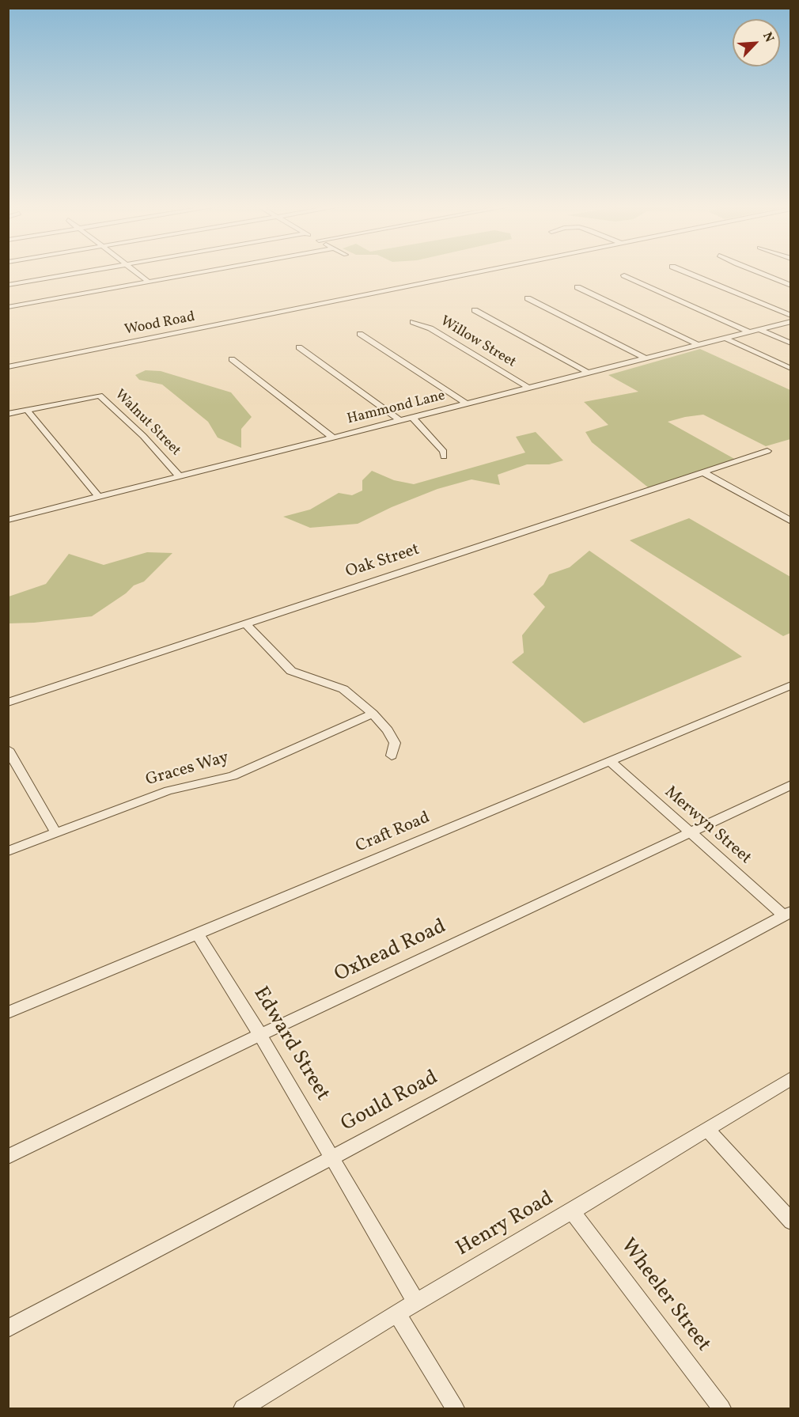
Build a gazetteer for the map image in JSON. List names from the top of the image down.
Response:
{
  "streets": {
    "street": [
      "Wood Road",
      "Willow Street",
      "Hammond Lane",
      "Walnut Street",
      "Oak Street",
      "Graces Way",
      "Merwyn Street",
      "Craft Road",
      "Oxhead Road",
      "Edward Street",
      "Gould Road",
      "Henry Road",
      "Wheeler Street"
    ]
  },
  "crossings": [
    ["Willow Street", "Hammond Lane"],
    ["Hammond Lane", "Walnut Street"],
    ["Merwyn Street", "Craft Road"],
    ["Merwyn Street", "Oxhead Road"],
    ["Merwyn Street", "Gould Road"],
    ["Craft Road", "Edward Street"],
    ["Oxhead Road", "Edward Street"],
    ["Edward Street", "Gould Road"],
    ["Edward Street", "Henry Road"],
    ["Henry Road", "Wheeler Street"]
  ],
  "north": "top right"
}
